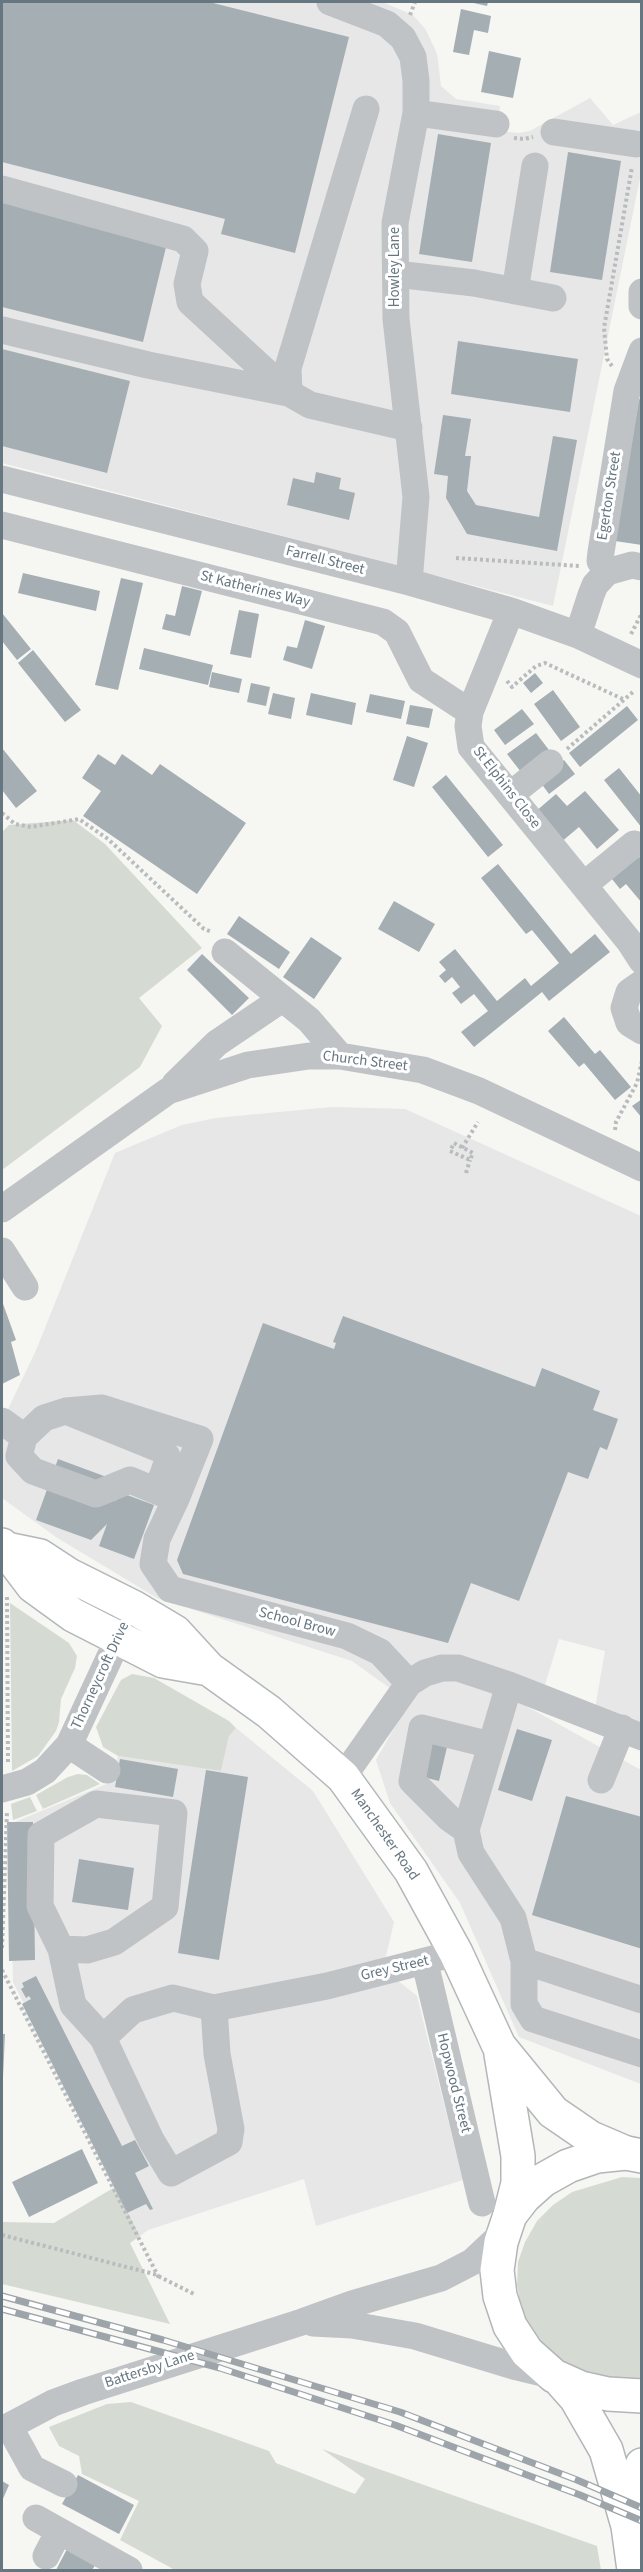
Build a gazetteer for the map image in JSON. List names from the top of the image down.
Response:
{
  "streets": {
    "main road": ["Manchester Road"],
    "street": [
      "Howley Lane",
      "Egerton Street",
      "Farrell Street",
      "St Katherines Way",
      "St Elphins Close",
      "Church Street",
      "School Brow",
      "Thorneycroft Drive",
      "Grey Street",
      "Hopwood Street",
      "Battersby Lane"
    ]
  },
  "crossings": [
    ["Howley Lane", "Farrell Street"],
    ["Farrell Street", "St Elphins Close"],
    ["St Katherines Way", "St Elphins Close"],
    ["Thorneycroft Drive", "Manchester Road"],
    ["Manchester Road", "Grey Street"],
    ["Manchester Road", "Hopwood Street"],
    ["Manchester Road", "Battersby Lane"],
    ["Grey Street", "Hopwood Street"],
    ["Hopwood Street", "Battersby Lane"]
  ]
}
